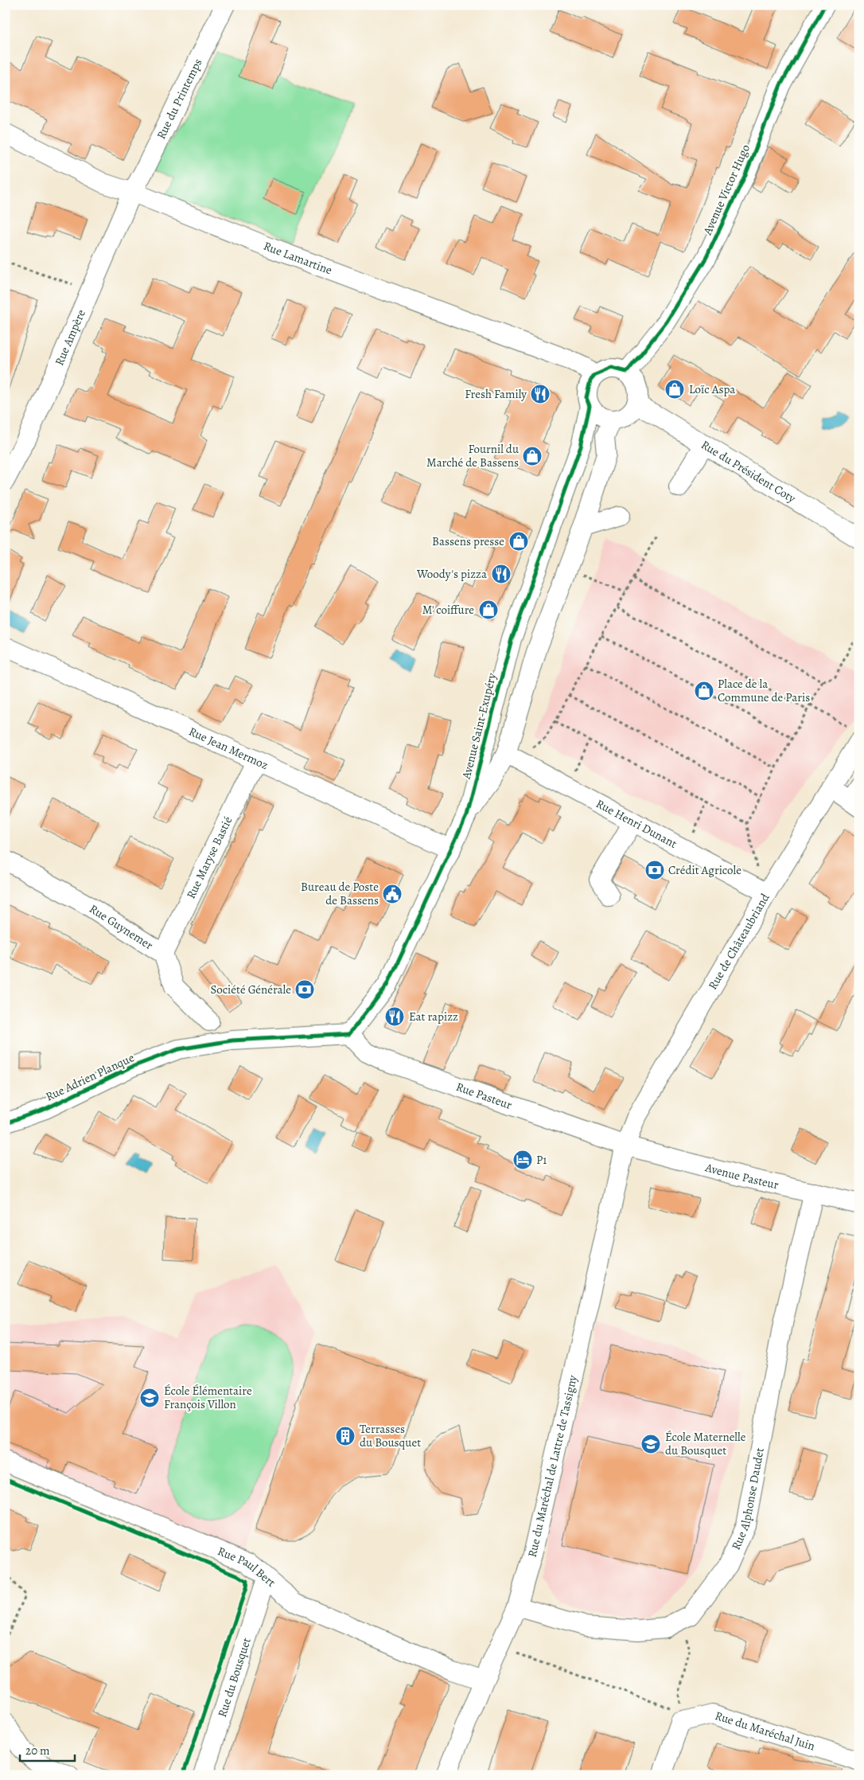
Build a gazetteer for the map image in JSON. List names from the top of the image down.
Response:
{
  "streets": {
    "street": [
      "Rue du Printemps",
      "Avenue Victor Hugo",
      "Rue Lamartine",
      "Rue Ampère",
      "Rue du Président Coty",
      "Avenue Saint-Exupéry",
      "Rue Jean Mermoz",
      "Rue Henri Dunant",
      "Rue Maryse Bastié",
      "Rue Guynemer",
      "Rue de Châteaubriand",
      "Rue Adrien Planque",
      "Rue Pasteur",
      "Avenue Pasteur",
      "Rue du Maréchal de Lattre de Tassigny",
      "Rue Alphonse Daudet",
      "Rue Paul Bert",
      "Rue du Bousquet",
      "Rue du Maréchal Juin"
    ]
  },
  "crossings": [
    ["Rue du Printemps", "Rue Lamartine"],
    ["Rue du Printemps", "Rue Ampère"],
    ["Avenue Victor Hugo", "Rue Lamartine"],
    ["Avenue Victor Hugo", "Rue du Président Coty"],
    ["Avenue Victor Hugo", "Avenue Saint-Exupéry"],
    ["Rue Lamartine", "Rue Ampère"],
    ["Rue Lamartine", "Rue du Président Coty"],
    ["Rue Lamartine", "Avenue Saint-Exupéry"],
    ["Rue du Président Coty", "Avenue Saint-Exupéry"],
    ["Avenue Saint-Exupéry", "Rue Jean Mermoz"],
    ["Avenue Saint-Exupéry", "Rue Henri Dunant"],
    ["Avenue Saint-Exupéry", "Rue Adrien Planque"],
    ["Avenue Saint-Exupéry", "Rue Pasteur"],
    ["Rue Jean Mermoz", "Rue Maryse Bastié"],
    ["Rue Henri Dunant", "Rue de Châteaubriand"],
    ["Rue Maryse Bastié", "Rue Guynemer"],
    ["Rue de Châteaubriand", "Rue Pasteur"],
    ["Rue de Châteaubriand", "Avenue Pasteur"],
    ["Rue de Châteaubriand", "Rue du Maréchal de Lattre de Tassigny"],
    ["Rue Adrien Planque", "Rue Pasteur"],
    ["Rue Pasteur", "Avenue Pasteur"],
    ["Rue Pasteur", "Rue du Maréchal de Lattre de Tassigny"],
    ["Avenue Pasteur", "Rue du Maréchal de Lattre de Tassigny"],
    ["Avenue Pasteur", "Rue Alphonse Daudet"],
    ["Rue du Maréchal de Lattre de Tassigny", "Rue Alphonse Daudet"],
    ["Rue du Maréchal de Lattre de Tassigny", "Rue Paul Bert"],
    ["Rue Paul Bert", "Rue du Bousquet"]
  ],
  "places": {
    "shop": [
      "Loïc Aspa",
      "Fournil du Marché de Bassens",
      "Bassens presse",
      "M' coiffure",
      "Place de la Commune de Paris"
    ],
    "restaurant": ["Fresh Family", "Woody's pizza", "Eat rapizz"],
    "bank": ["Crédit Agricole", "Société Générale"],
    "public building": ["Bureau de Poste de Bassens"],
    "hotel": ["P1"],
    "school or university": ["École Élémentaire François Villon", "École Maternelle du Bousquet"],
    "building": ["Terrasses du Bousquet"]
  },
  "scale_bar": "20 m"
}
